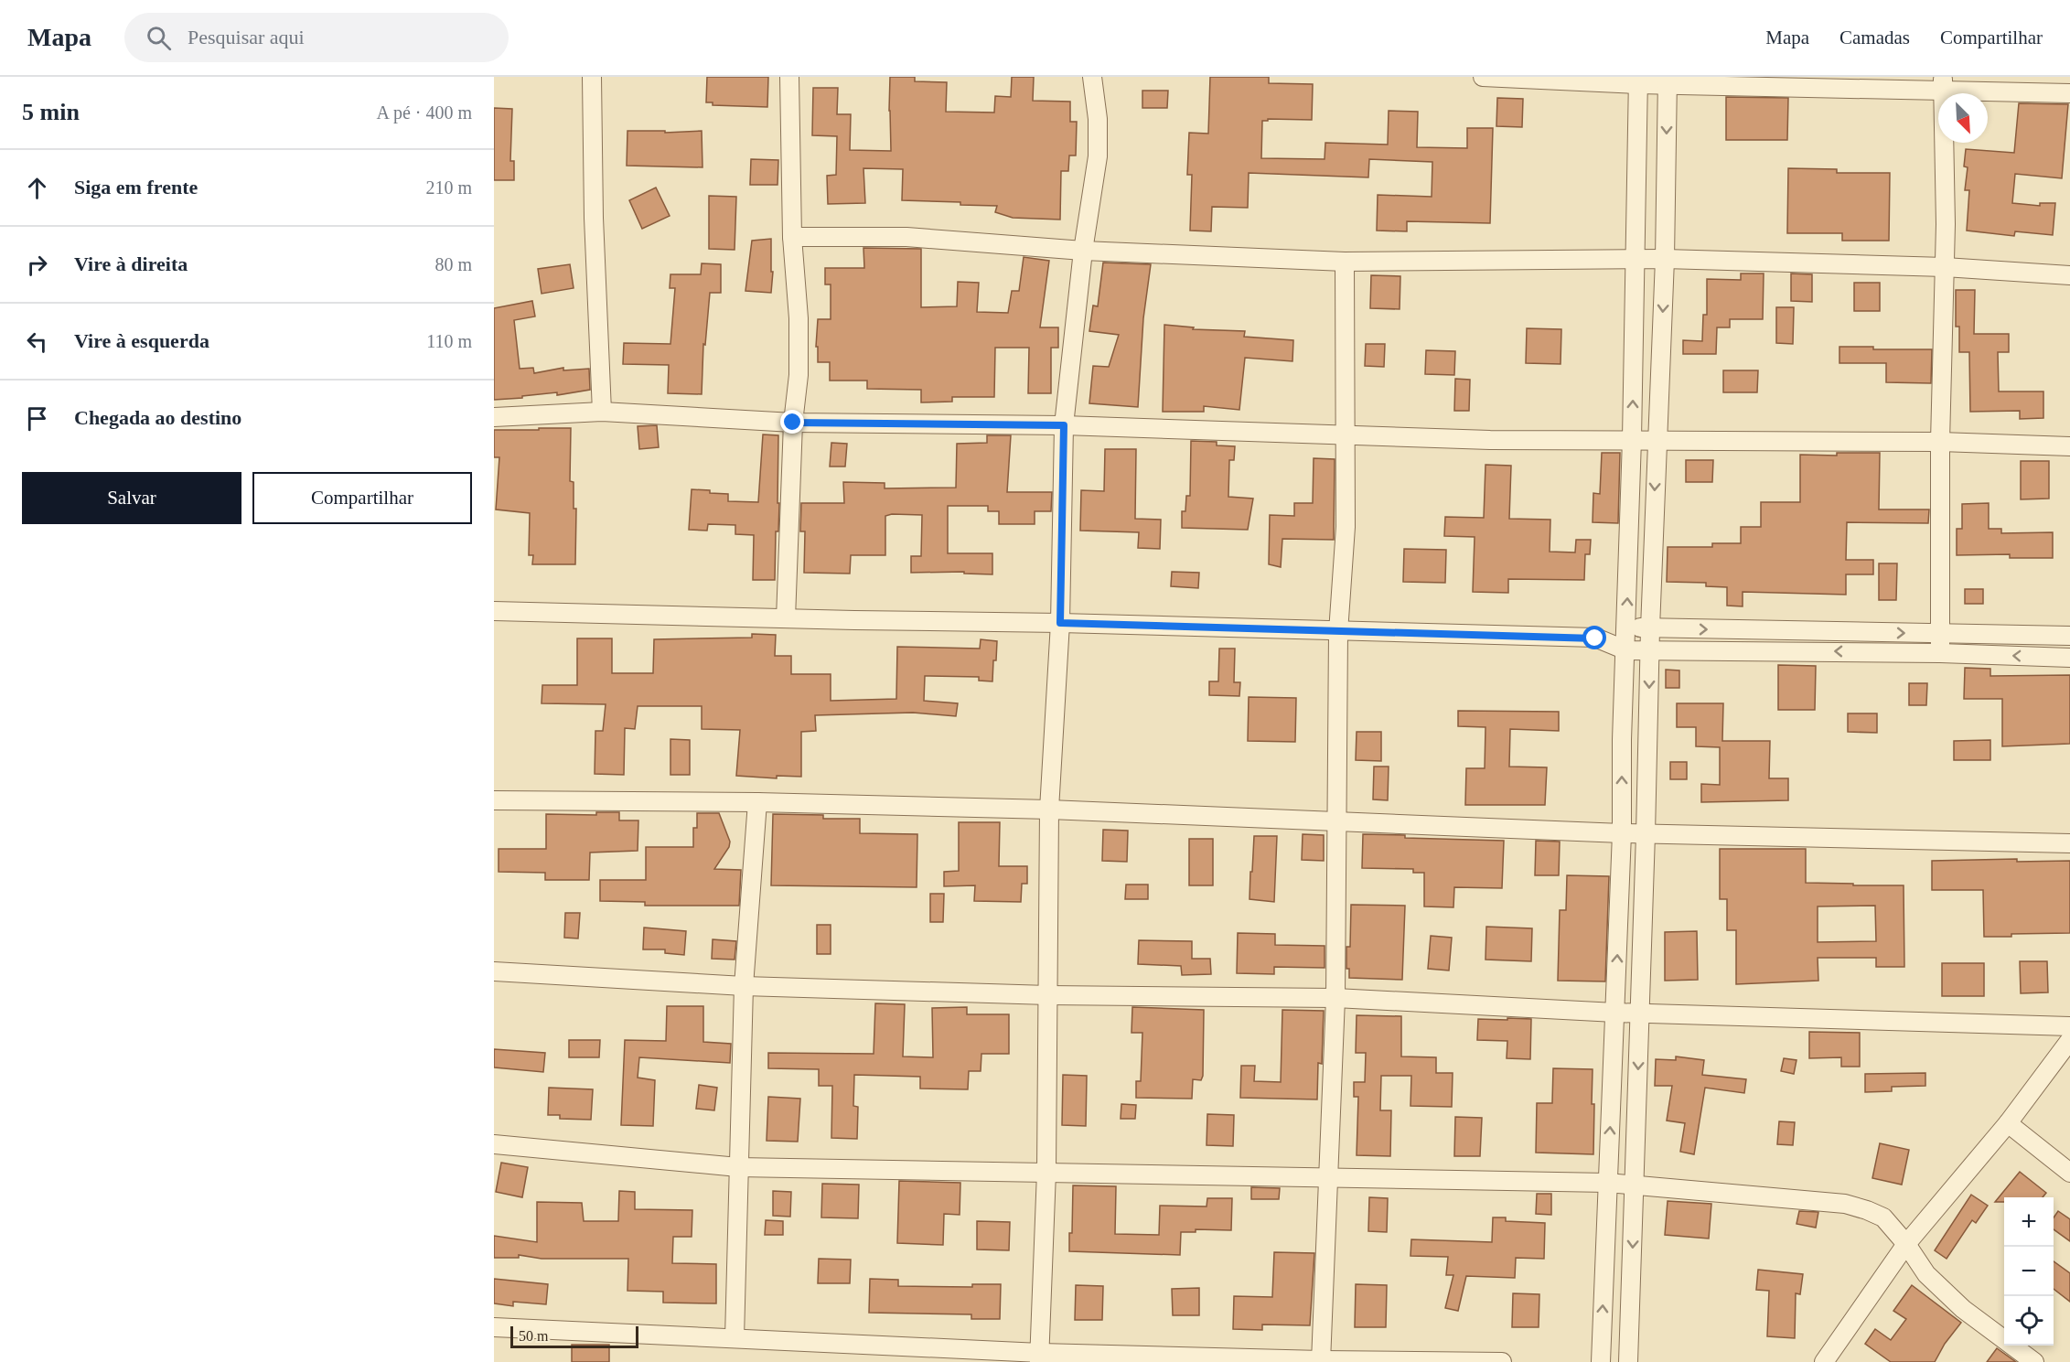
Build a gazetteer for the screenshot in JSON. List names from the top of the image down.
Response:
{
  "scale_bar": "50 m",
  "north": "bottom right",
  "page": {
    "header": "Mapa",
    "search": "Pesquisar aqui",
    "nav": ["Mapa", "Camadas", "Compartilhar"],
    "heading": ["5 min", "A pé · 400 m"],
    "list": [
      ["Siga em frente", "210 m"],
      ["Vire à direita", "80 m"],
      ["Vire à esquerda", "110 m"],
      "Chegada ao destino"
    ],
    "buttons": ["Salvar", "Compartilhar"],
    "map_buttons": ["+", "−"],
    "scale": "50 m"
  }
}
